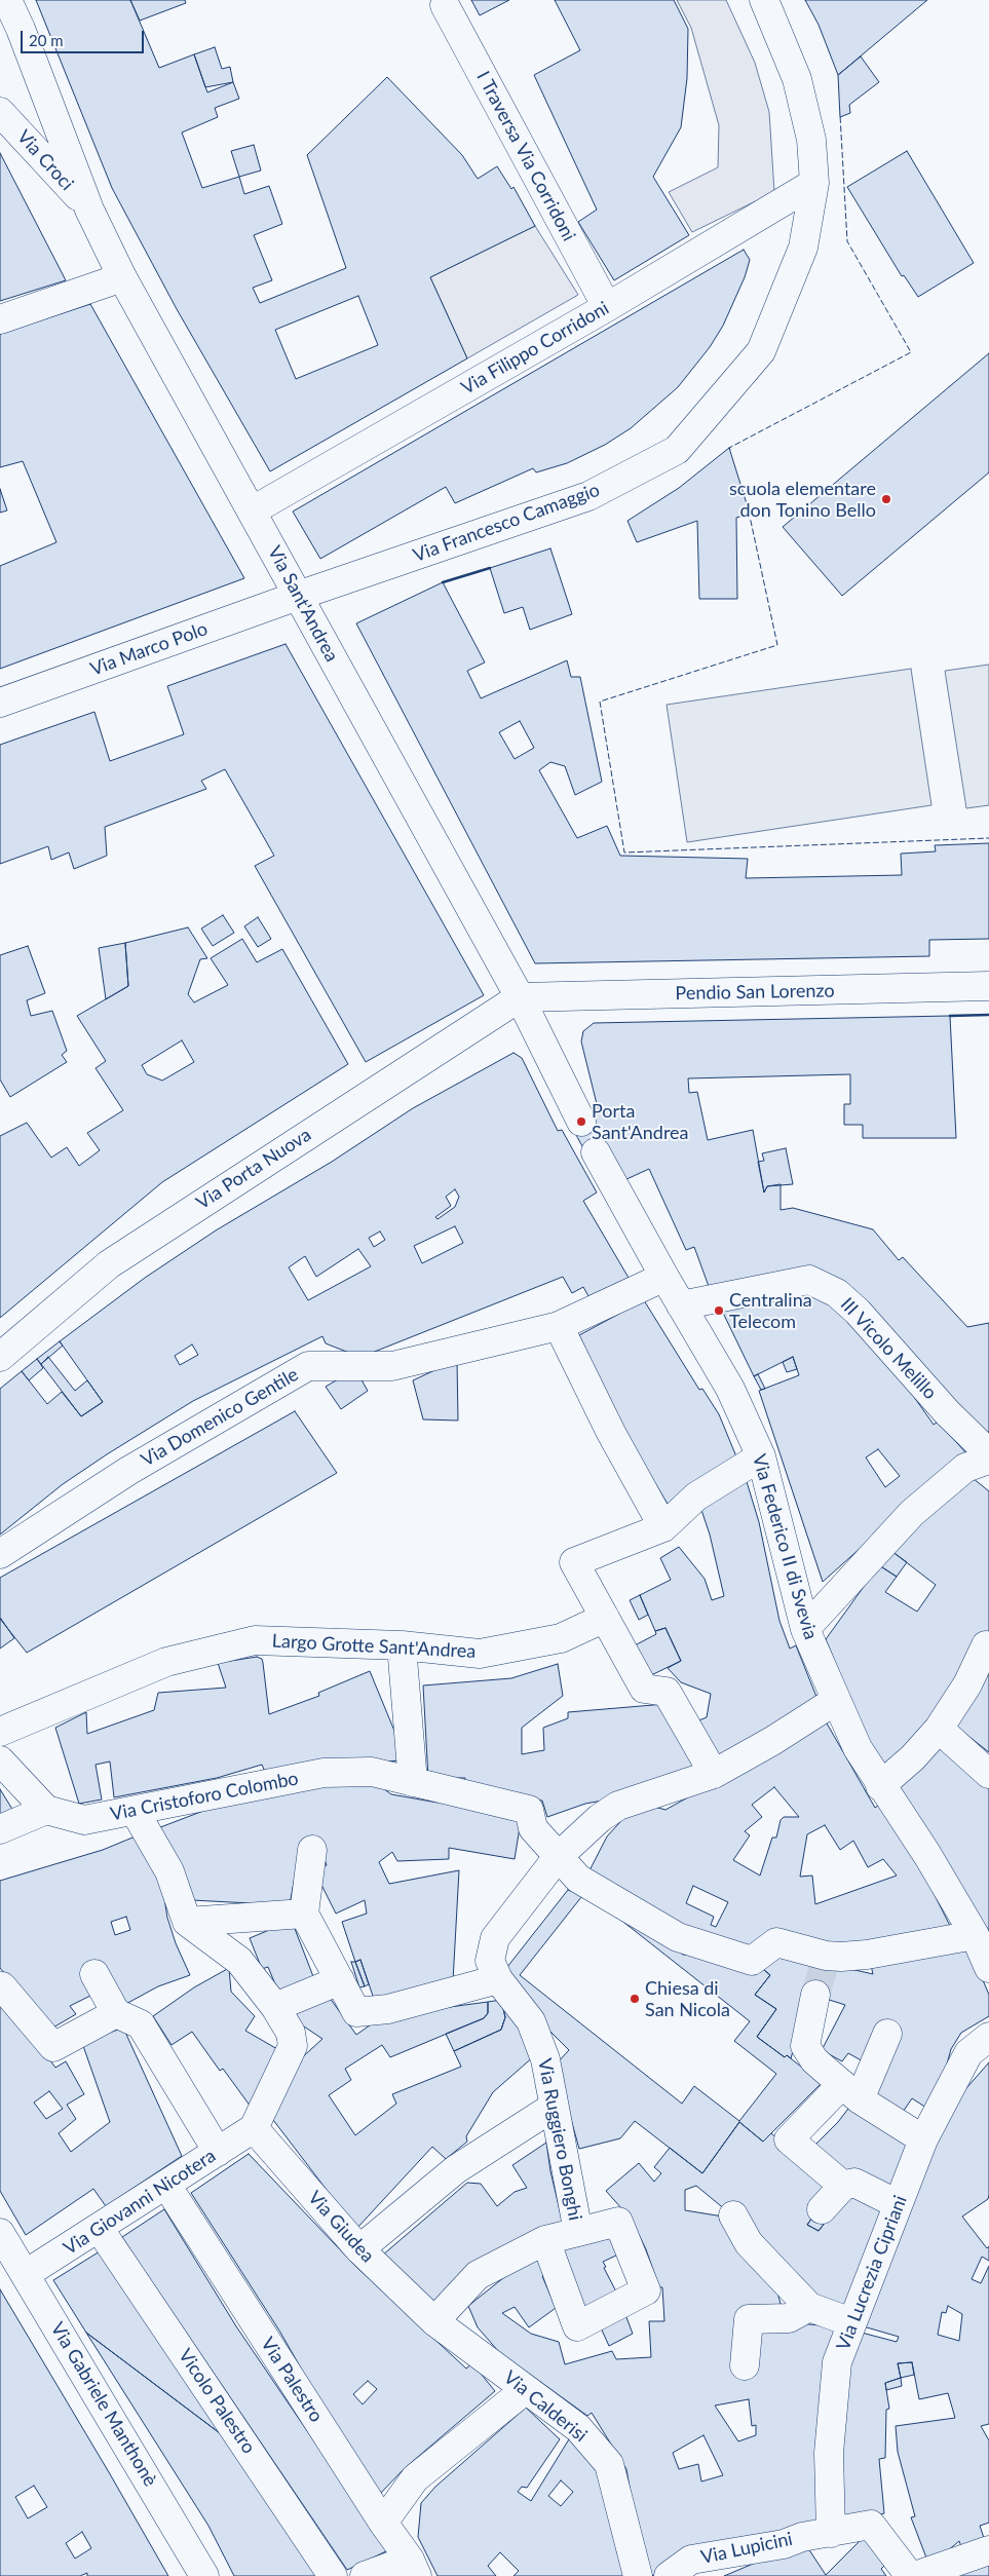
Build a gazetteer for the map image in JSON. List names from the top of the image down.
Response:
{
  "streets": {
    "street": [
      "I Traversa Via Corridoni",
      "Via Croci",
      "Via Filippo Corridoni",
      "Via Francesco Camaggio",
      "Via Sant'Andrea",
      "Via Marco Polo",
      "Pendio San Lorenzo",
      "Via Porta Nuova",
      "III Vicolo Melillo",
      "Via Domenico Gentile",
      "Via Federico II di Svevia",
      "Largo Grotte Sant'Andrea",
      "Via Cristoforo Colombo",
      "Via Ruggiero Bonghi",
      "Via Giovanni Nicotera",
      "Via Giudea",
      "Via Lucrezia Cipriani",
      "Via Palestro",
      "Vicolo Palestro",
      "Via Gabriele Manthonè",
      "Via Calderisi",
      "Via Lupicini"
    ]
  },
  "crossings": [
    ["I Traversa Via Corridoni", "Via Filippo Corridoni"],
    ["Via Croci", "Via Sant'Andrea"],
    ["Via Filippo Corridoni", "Via Francesco Camaggio"],
    ["Via Filippo Corridoni", "Via Sant'Andrea"],
    ["Via Francesco Camaggio", "Via Sant'Andrea"],
    ["Via Francesco Camaggio", "Via Marco Polo"],
    ["Via Sant'Andrea", "Via Marco Polo"],
    ["Via Sant'Andrea", "Pendio San Lorenzo"],
    ["Via Sant'Andrea", "Via Porta Nuova"],
    ["Pendio San Lorenzo", "Via Porta Nuova"],
    ["III Vicolo Melillo", "Via Federico II di Svevia"],
    ["Via Domenico Gentile", "Via Federico II di Svevia"],
    ["Via Ruggiero Bonghi", "Via Giudea"],
    ["Via Ruggiero Bonghi", "Via Calderisi"],
    ["Via Giovanni Nicotera", "Via Giudea"],
    ["Via Giovanni Nicotera", "Via Palestro"],
    ["Via Giovanni Nicotera", "Vicolo Palestro"],
    ["Via Giovanni Nicotera", "Via Gabriele Manthonè"],
    ["Via Giudea", "Via Calderisi"],
    ["Via Lucrezia Cipriani", "Via Lupicini"]
  ],
  "places": [
    "scuola elementare don Tonino Bello",
    "Porta Sant'Andrea",
    "Centralina Telecom",
    "Chiesa di San Nicola"
  ],
  "scale_bar": "20 m"
}
